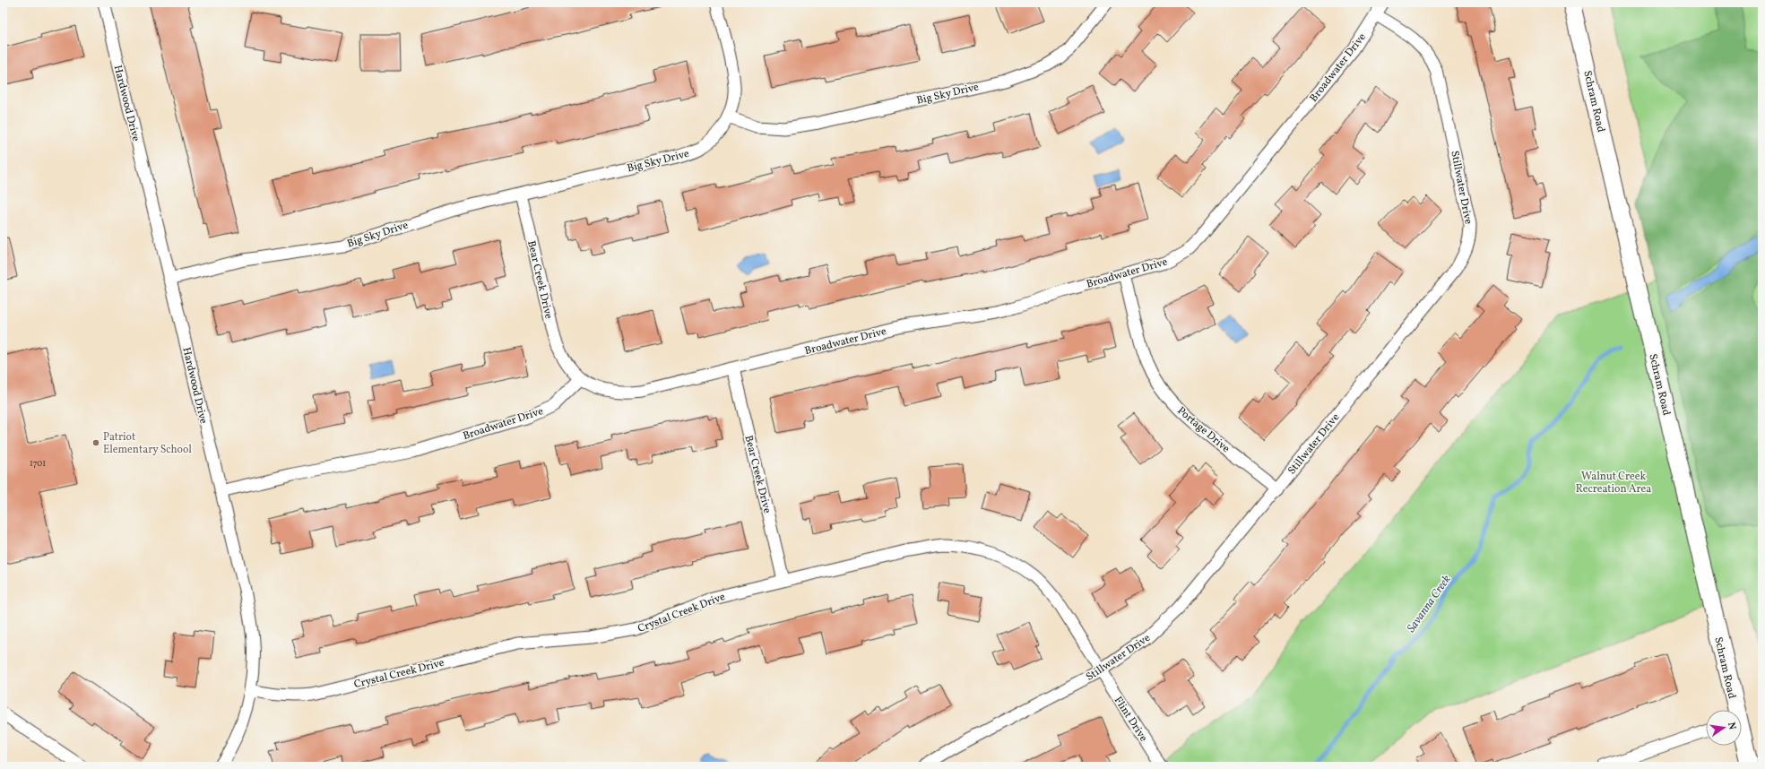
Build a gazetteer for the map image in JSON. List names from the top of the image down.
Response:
{
  "streets": {
    "main road": ["Schram Road"],
    "street": [
      "Broadwater Drive",
      "Big Sky Drive",
      "Hardwood Drive",
      "Stillwater Drive",
      "Bear Creek Drive",
      "Portage Drive",
      "Crystal Creek Drive",
      "Flint Drive"
    ]
  },
  "crossings": [
    ["Broadwater Drive", "Hardwood Drive"],
    ["Broadwater Drive", "Stillwater Drive"],
    ["Broadwater Drive", "Bear Creek Drive"],
    ["Broadwater Drive", "Portage Drive"],
    ["Big Sky Drive", "Hardwood Drive"],
    ["Big Sky Drive", "Bear Creek Drive"],
    ["Hardwood Drive", "Crystal Creek Drive"],
    ["Stillwater Drive", "Portage Drive"],
    ["Stillwater Drive", "Crystal Creek Drive"],
    ["Stillwater Drive", "Flint Drive"],
    ["Bear Creek Drive", "Crystal Creek Drive"],
    ["Crystal Creek Drive", "Flint Drive"]
  ],
  "water": ["Savanna Creek"],
  "parks": ["Walnut Creek Recreation Area"],
  "places": ["Patriot Elementary School"],
  "house_numbers": ["1701"],
  "north": "right"
}
